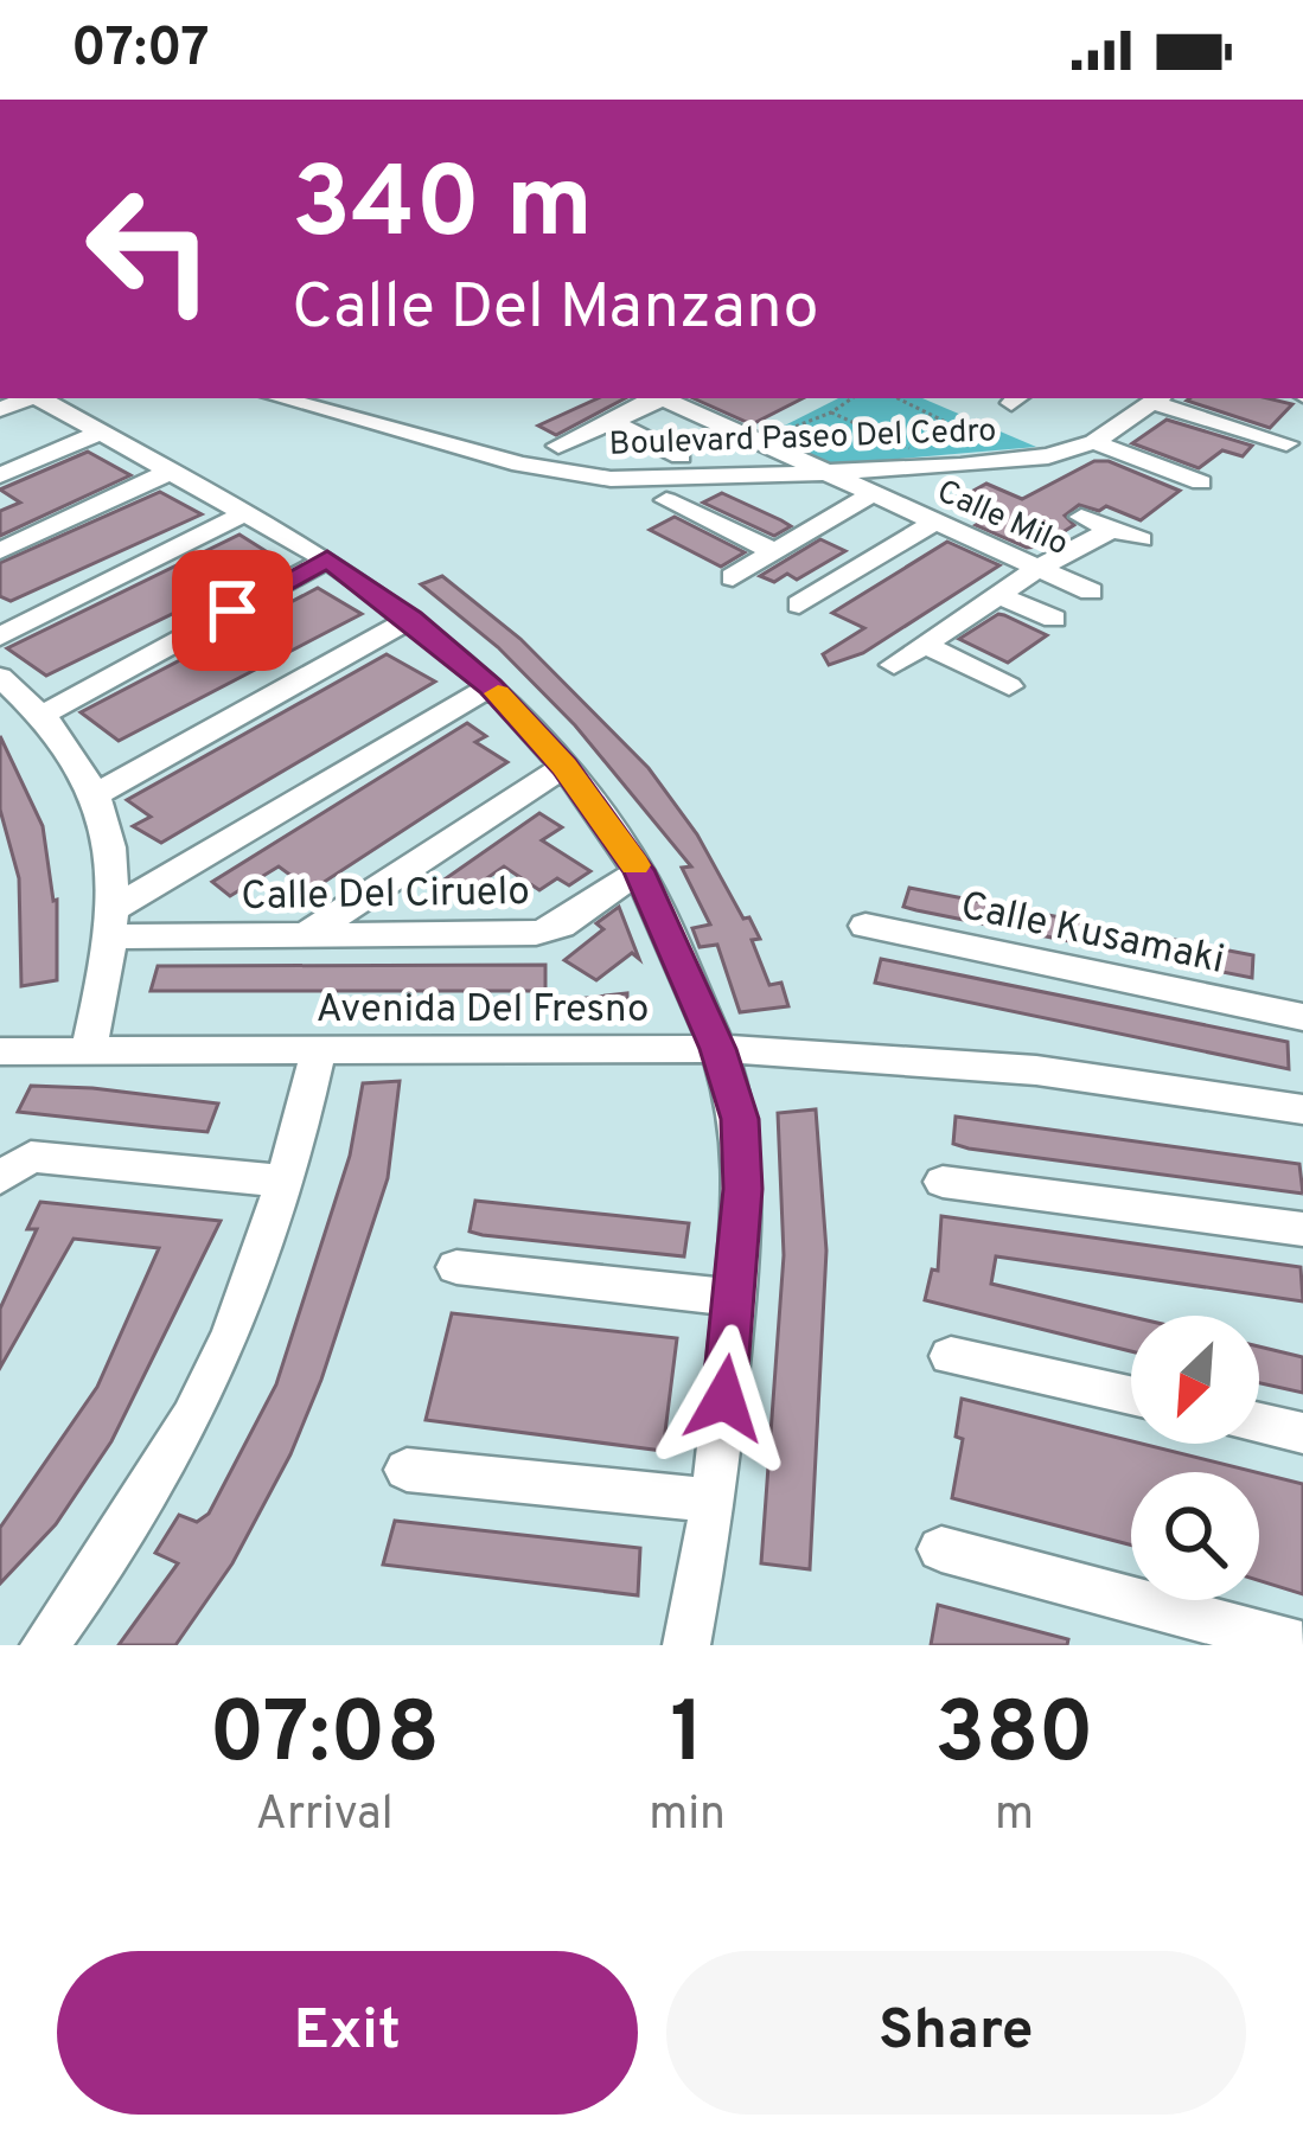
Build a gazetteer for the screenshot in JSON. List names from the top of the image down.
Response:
{
  "streets": {
    "street": [
      "Boulevard Paseo Del Cedro",
      "Calle Milo",
      "Calle Del Ciruelo",
      "Calle Kusamaki",
      "Avenida Del Fresno"
    ]
  },
  "crossings": [
    ["Boulevard Paseo Del Cedro", "Calle Milo"]
  ],
  "north": "bottom left",
  "page": {
    "status": "07:07",
    "turn": ["340 m", "Calle Del Manzano"],
    "eta": [
      "07:08",
      "Arrival",
      "1",
      "min",
      "380",
      "m"
    ],
    "buttons": ["Exit", "Share"]
  }
}
